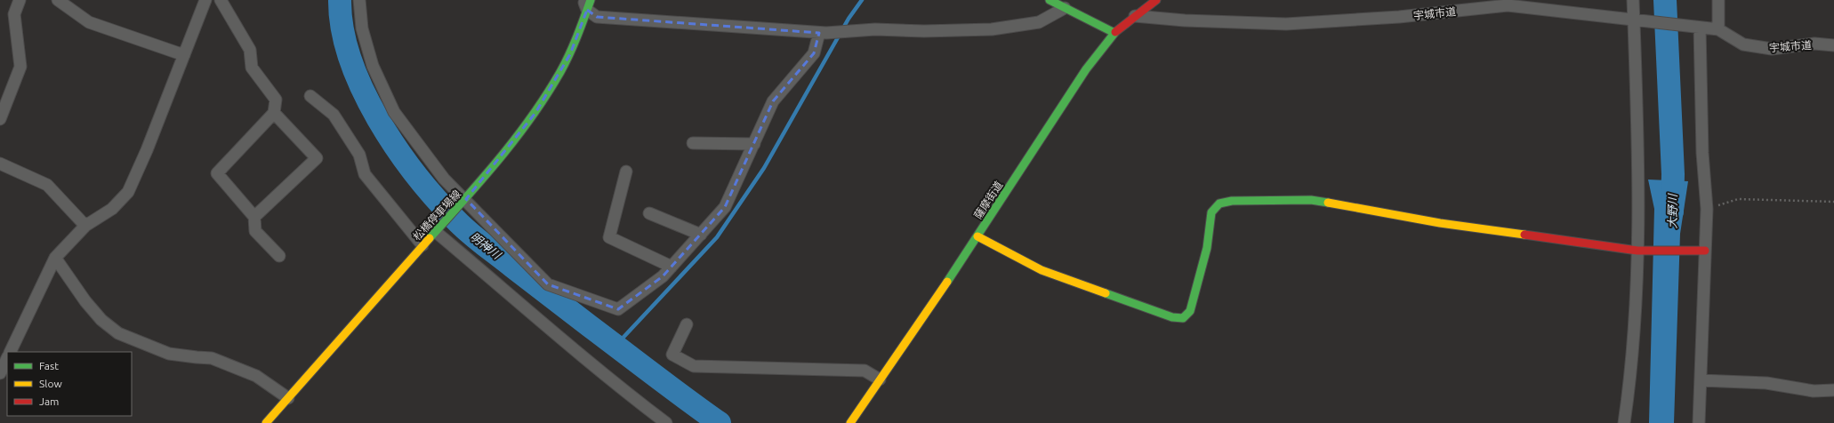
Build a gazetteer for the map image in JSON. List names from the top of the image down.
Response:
{
  "streets": {
    "street": ["宇城市道", "薩摩街道", "松橋停車場線"]
  },
  "crossings": [
    ["宇城市道", "薩摩街道"]
  ],
  "water": ["大野川", "明神川"],
  "legend": ["Fast", "Slow", "Jam"]
}
